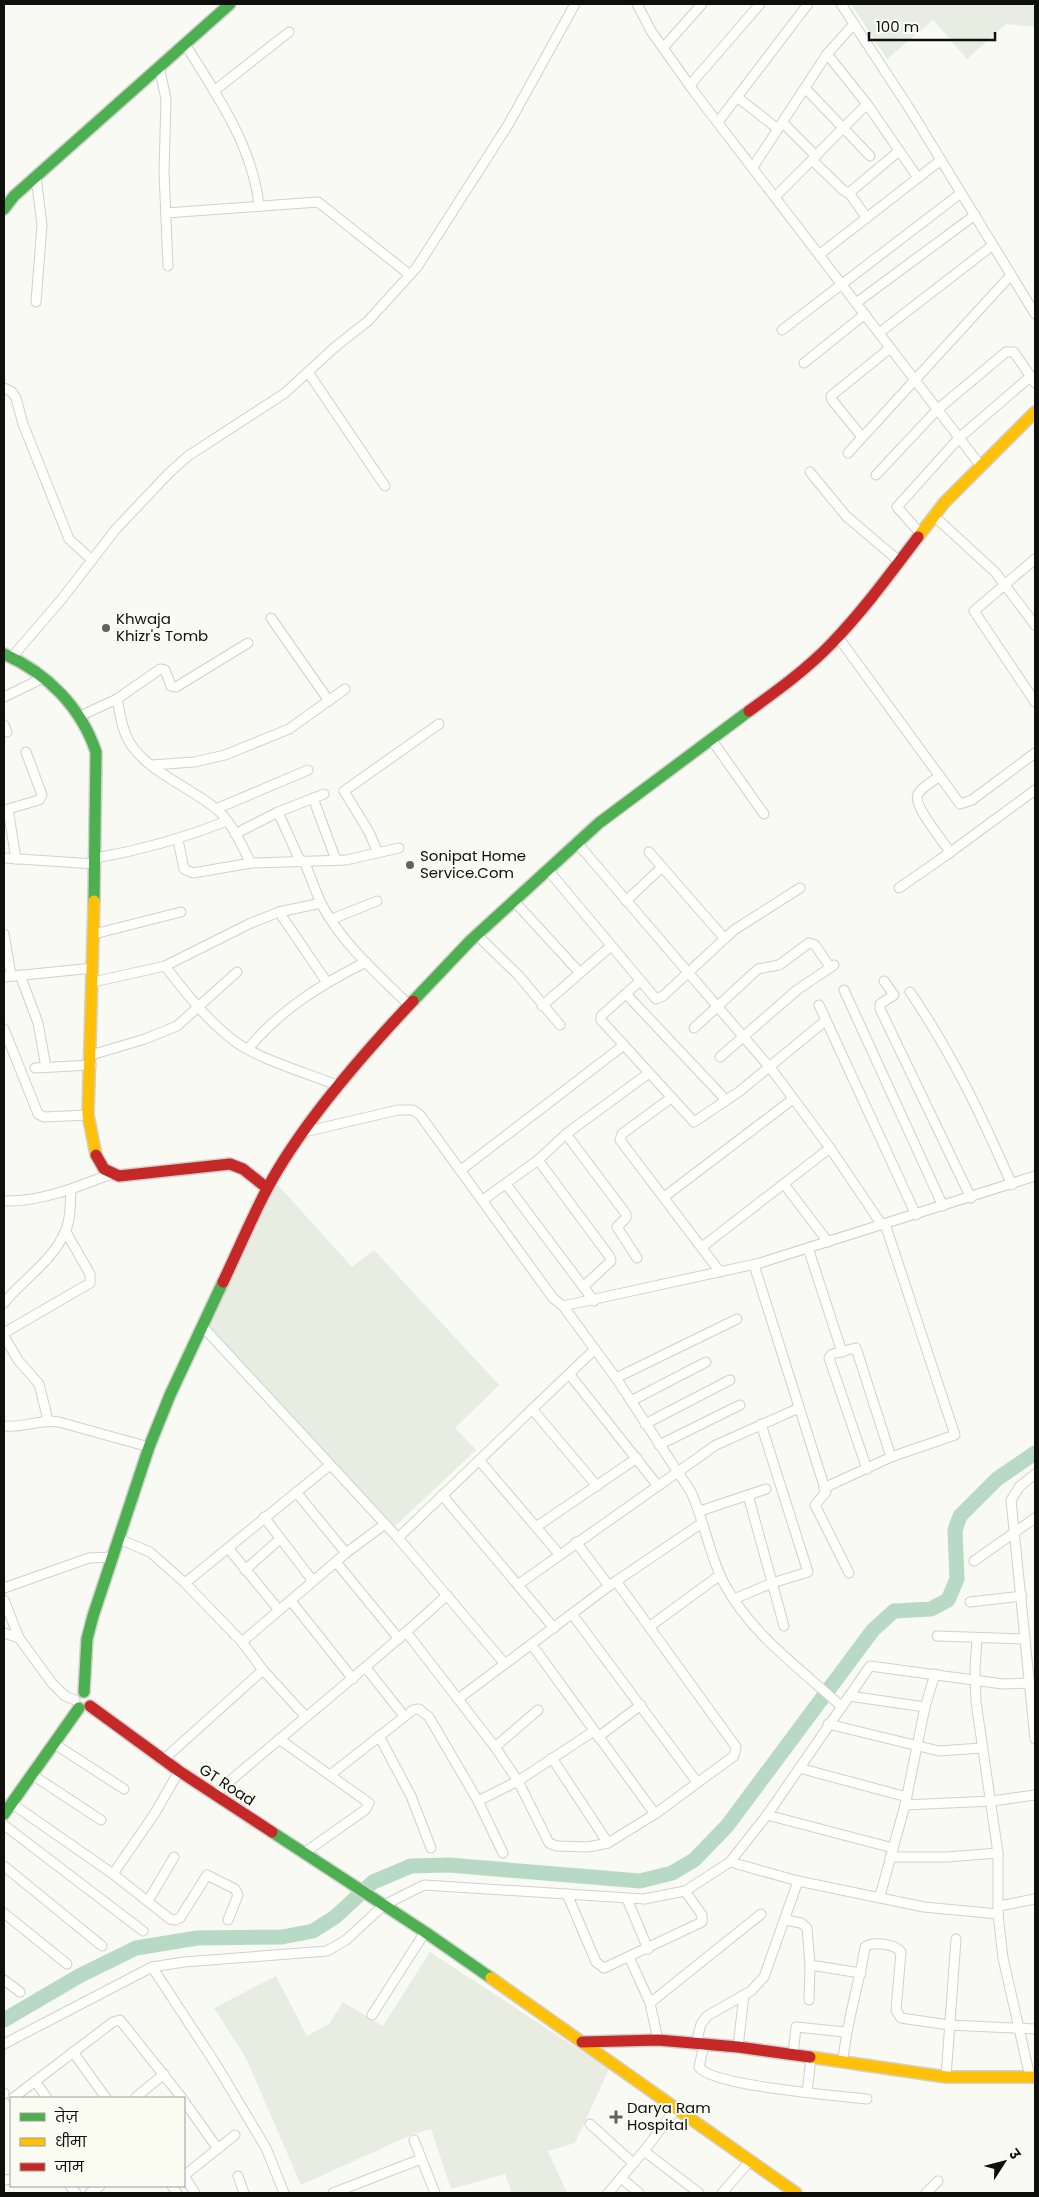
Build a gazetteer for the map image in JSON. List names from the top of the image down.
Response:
{
  "streets": {
    "street": ["GT Road"]
  },
  "places": {
    "other": ["Khwaja Khizr's Tomb", "Sonipat Home Service.Com"],
    "health": ["Darya Ram Hospital"]
  },
  "legend": ["तेज़", "धीमा", "जाम"],
  "scale_bar": "100 m",
  "north": "top right"
}
